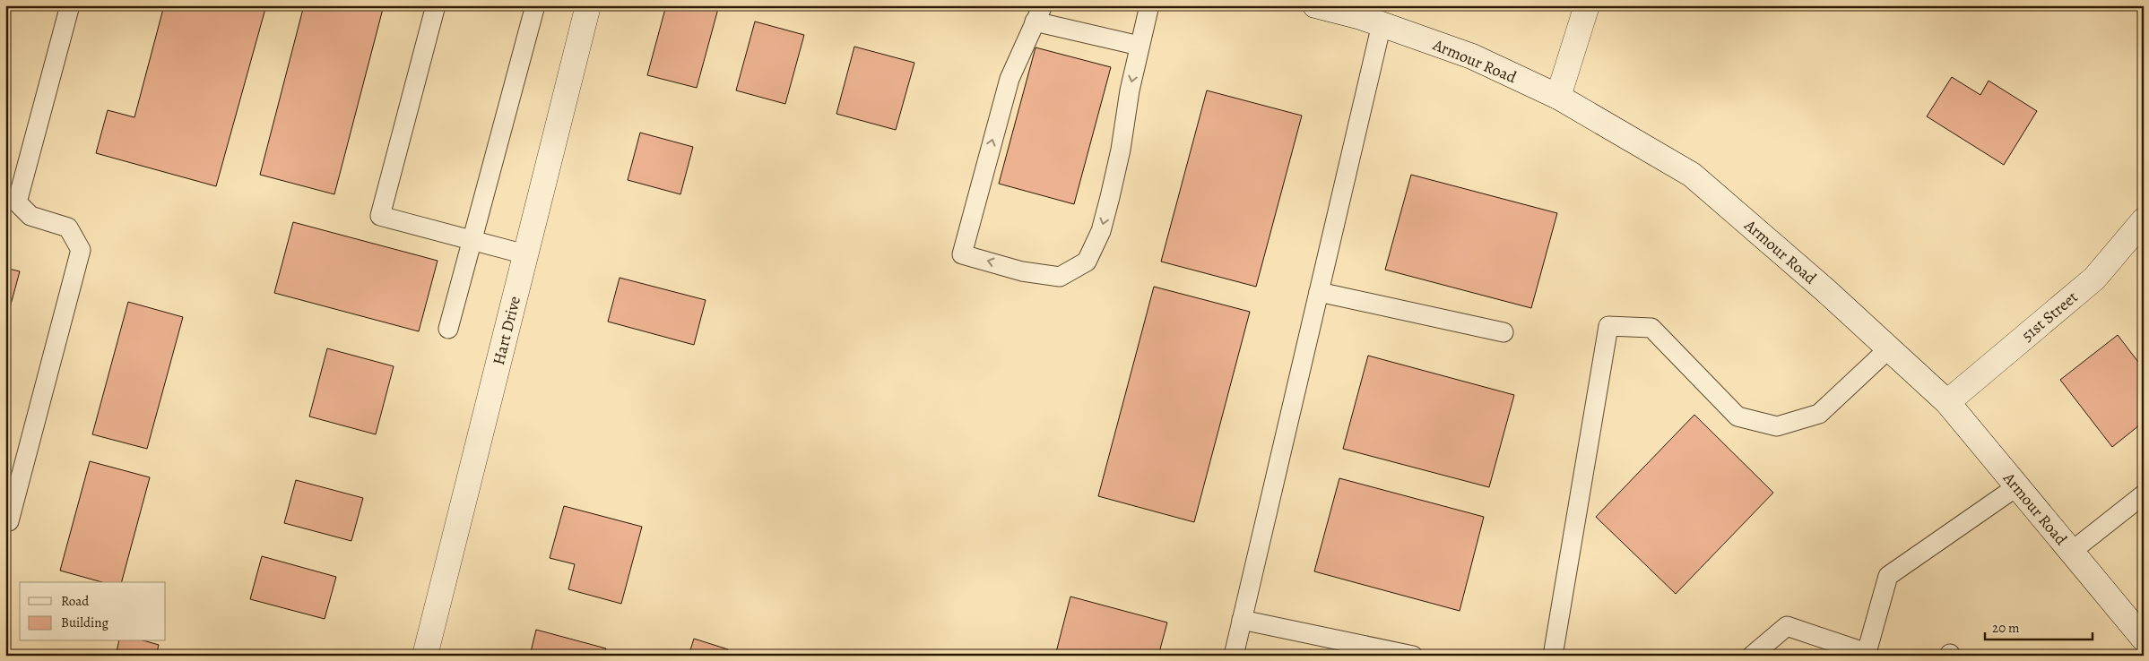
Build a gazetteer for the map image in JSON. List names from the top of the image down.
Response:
{
  "streets": {
    "street": ["Armour Road", "51st Street", "Hart Drive"]
  },
  "crossings": [
    ["Armour Road", "51st Street"]
  ],
  "legend": ["Road", "Building"],
  "scale_bar": "20 m"
}
